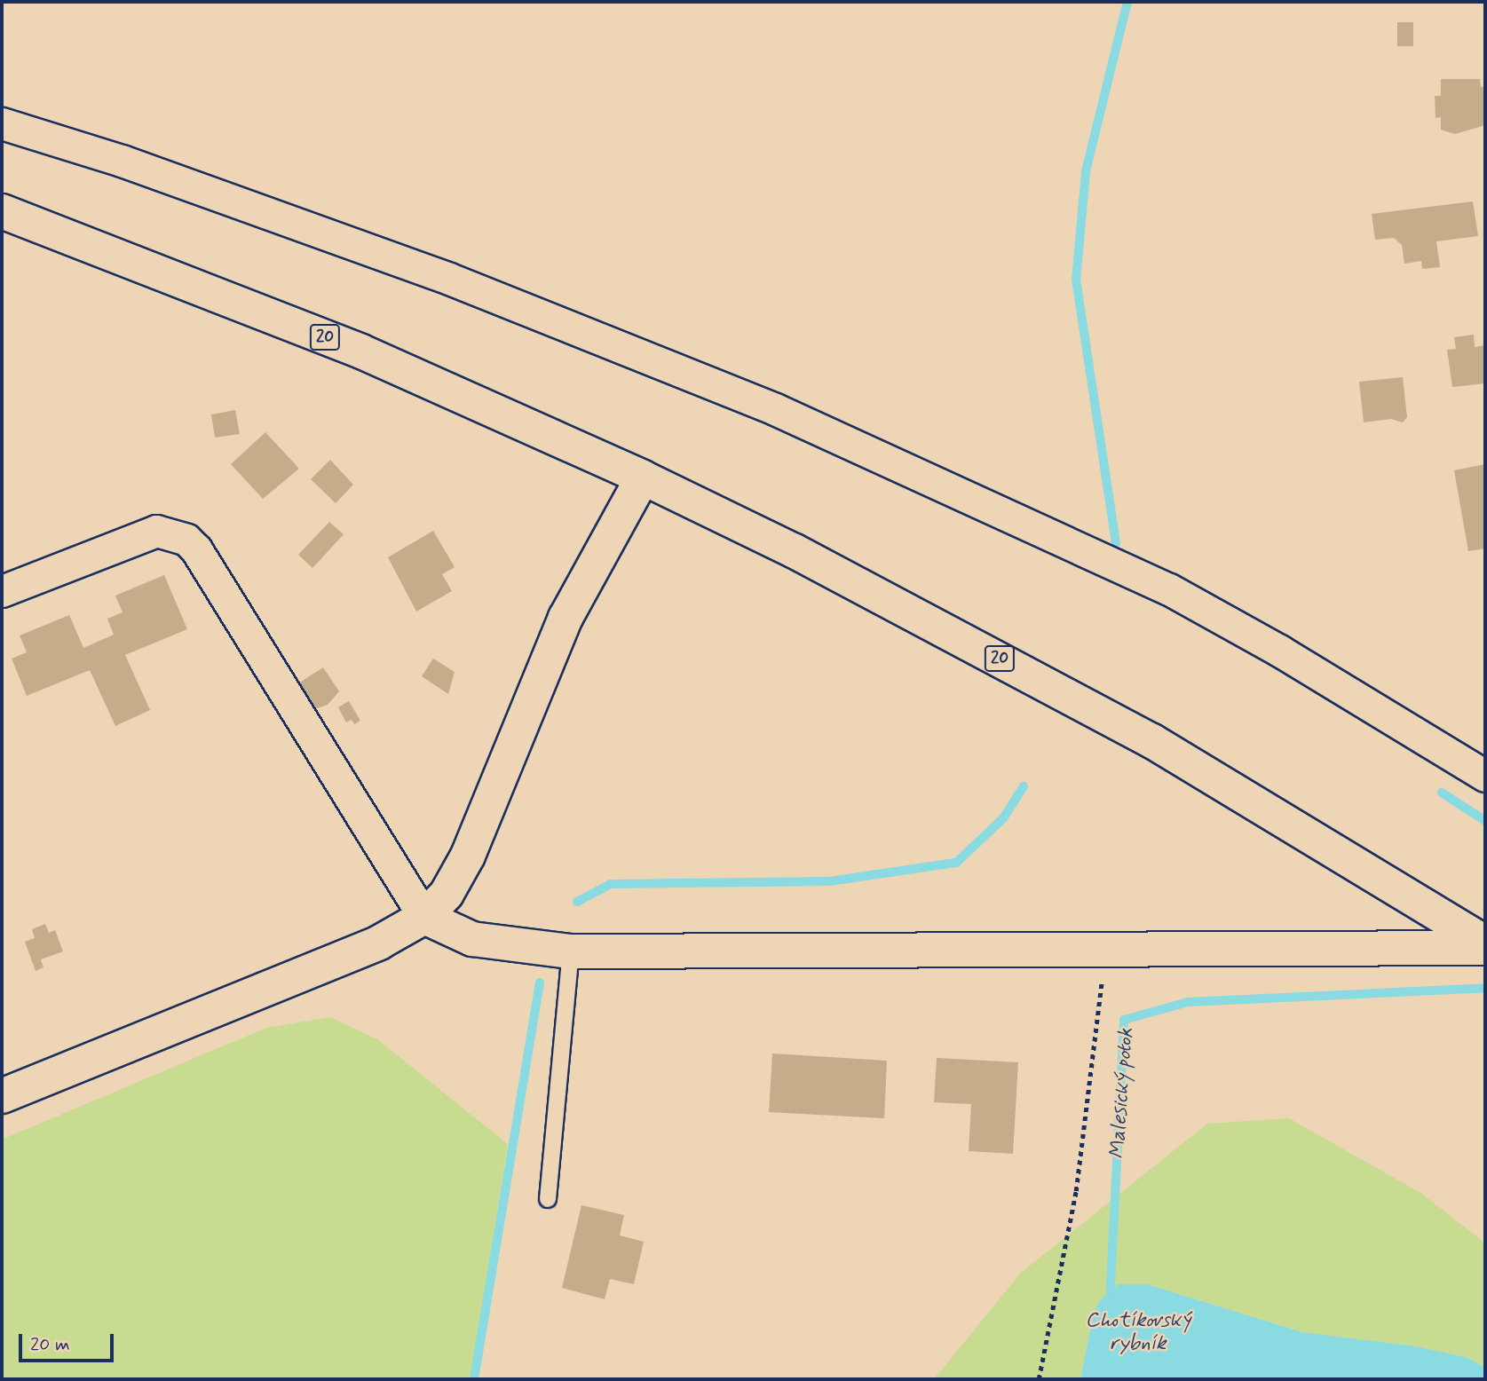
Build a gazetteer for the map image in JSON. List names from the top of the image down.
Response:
{
  "streets": {
    "main road": ["20"]
  },
  "water": ["Malesický potok", "Chotíkovský rybník"],
  "scale_bar": "20 m"
}
